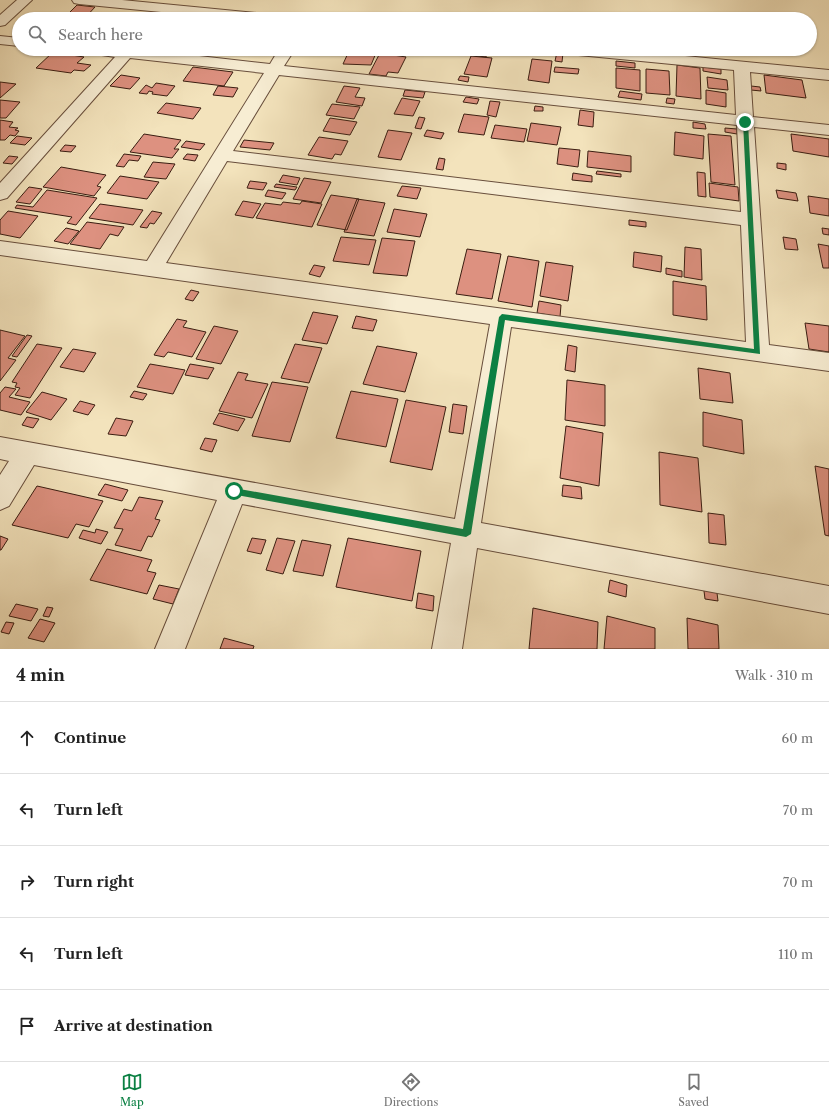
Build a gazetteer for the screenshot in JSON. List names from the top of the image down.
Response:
{
  "page": {
    "search": "Search here",
    "heading": ["4 min", "Walk · 310 m"],
    "list": [
      ["Continue", "60 m"],
      ["Turn left", "70 m"],
      ["Turn right", "70 m"],
      ["Turn left", "110 m"],
      "Arrive at destination"
    ],
    "nav": ["Map", "Directions", "Saved"]
  }
}
